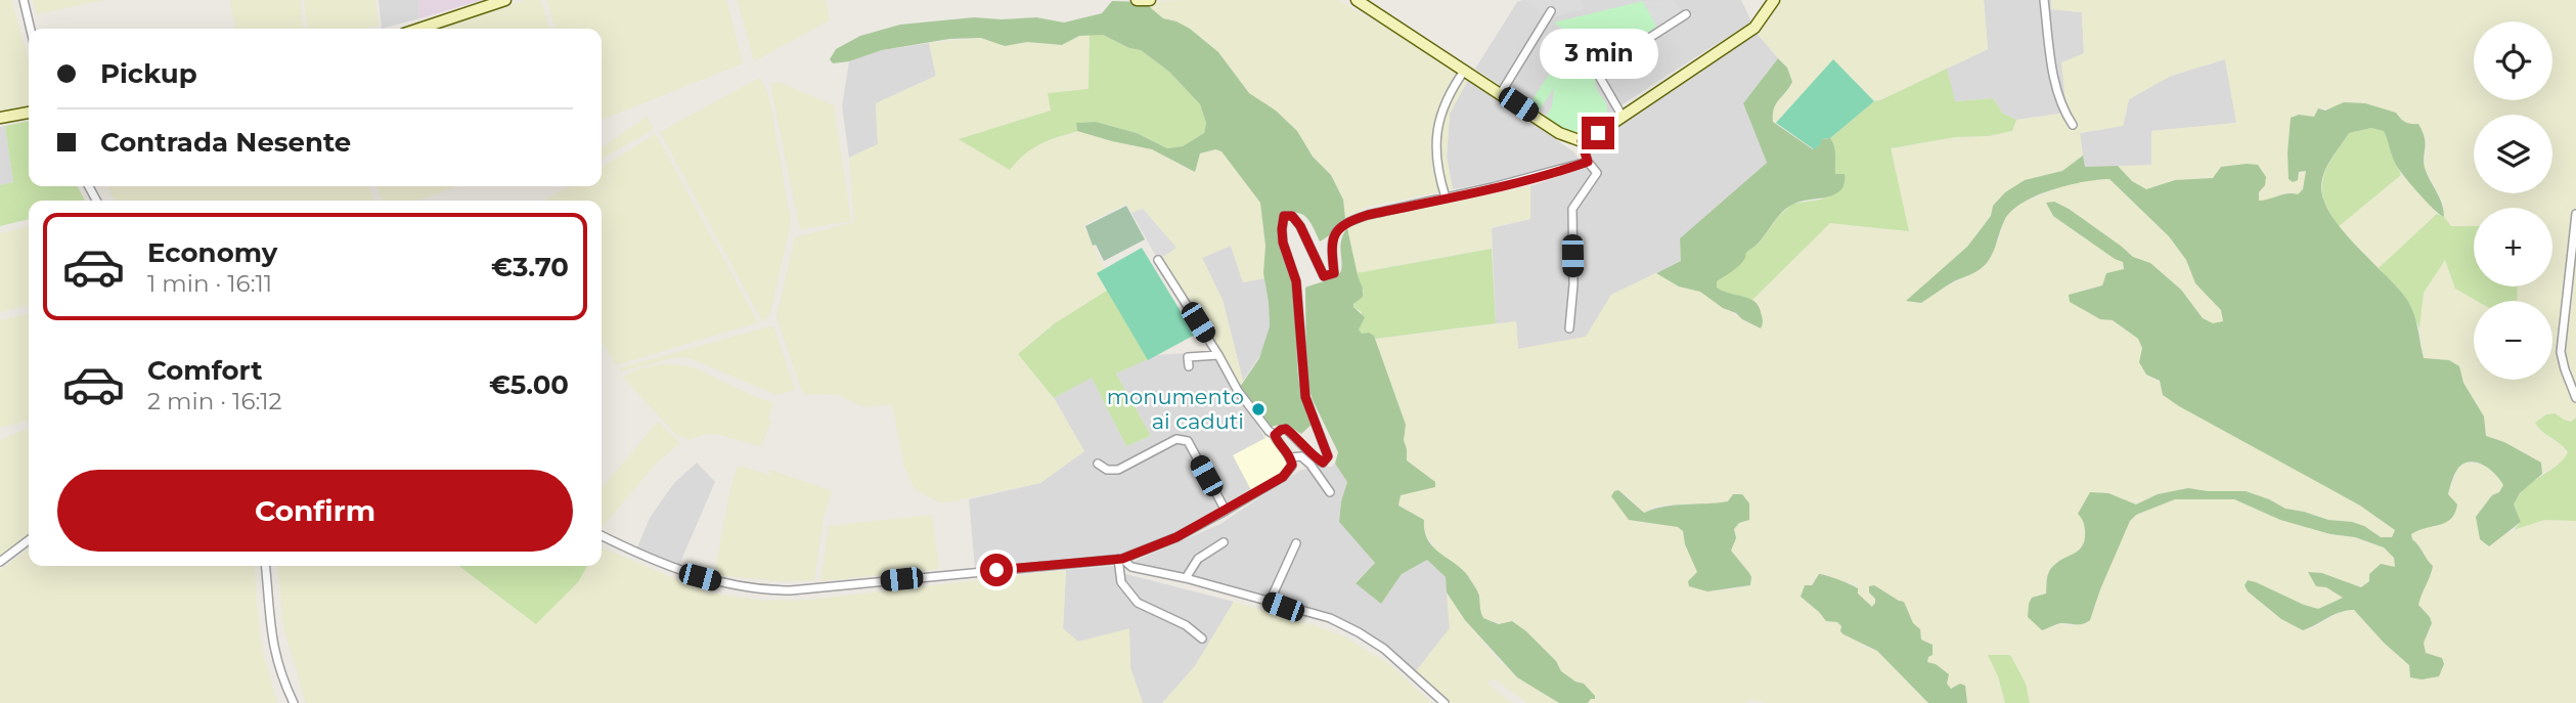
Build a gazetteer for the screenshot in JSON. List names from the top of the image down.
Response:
{
  "places": ["monumento ai caduti"],
  "page": {
    "map_buttons": ["+", "−"],
    "bubble": "3 min",
    "banner": ["Pickup", "Contrada Nesente"],
    "list": [
      {
        "name": "Economy",
        "note": "1 min · 16:11",
        "value": "€3.70"
      },
      {
        "name": "Comfort",
        "note": "2 min · 16:12",
        "value": "€5.00"
      }
    ],
    "buttons": "Confirm"
  }
}
